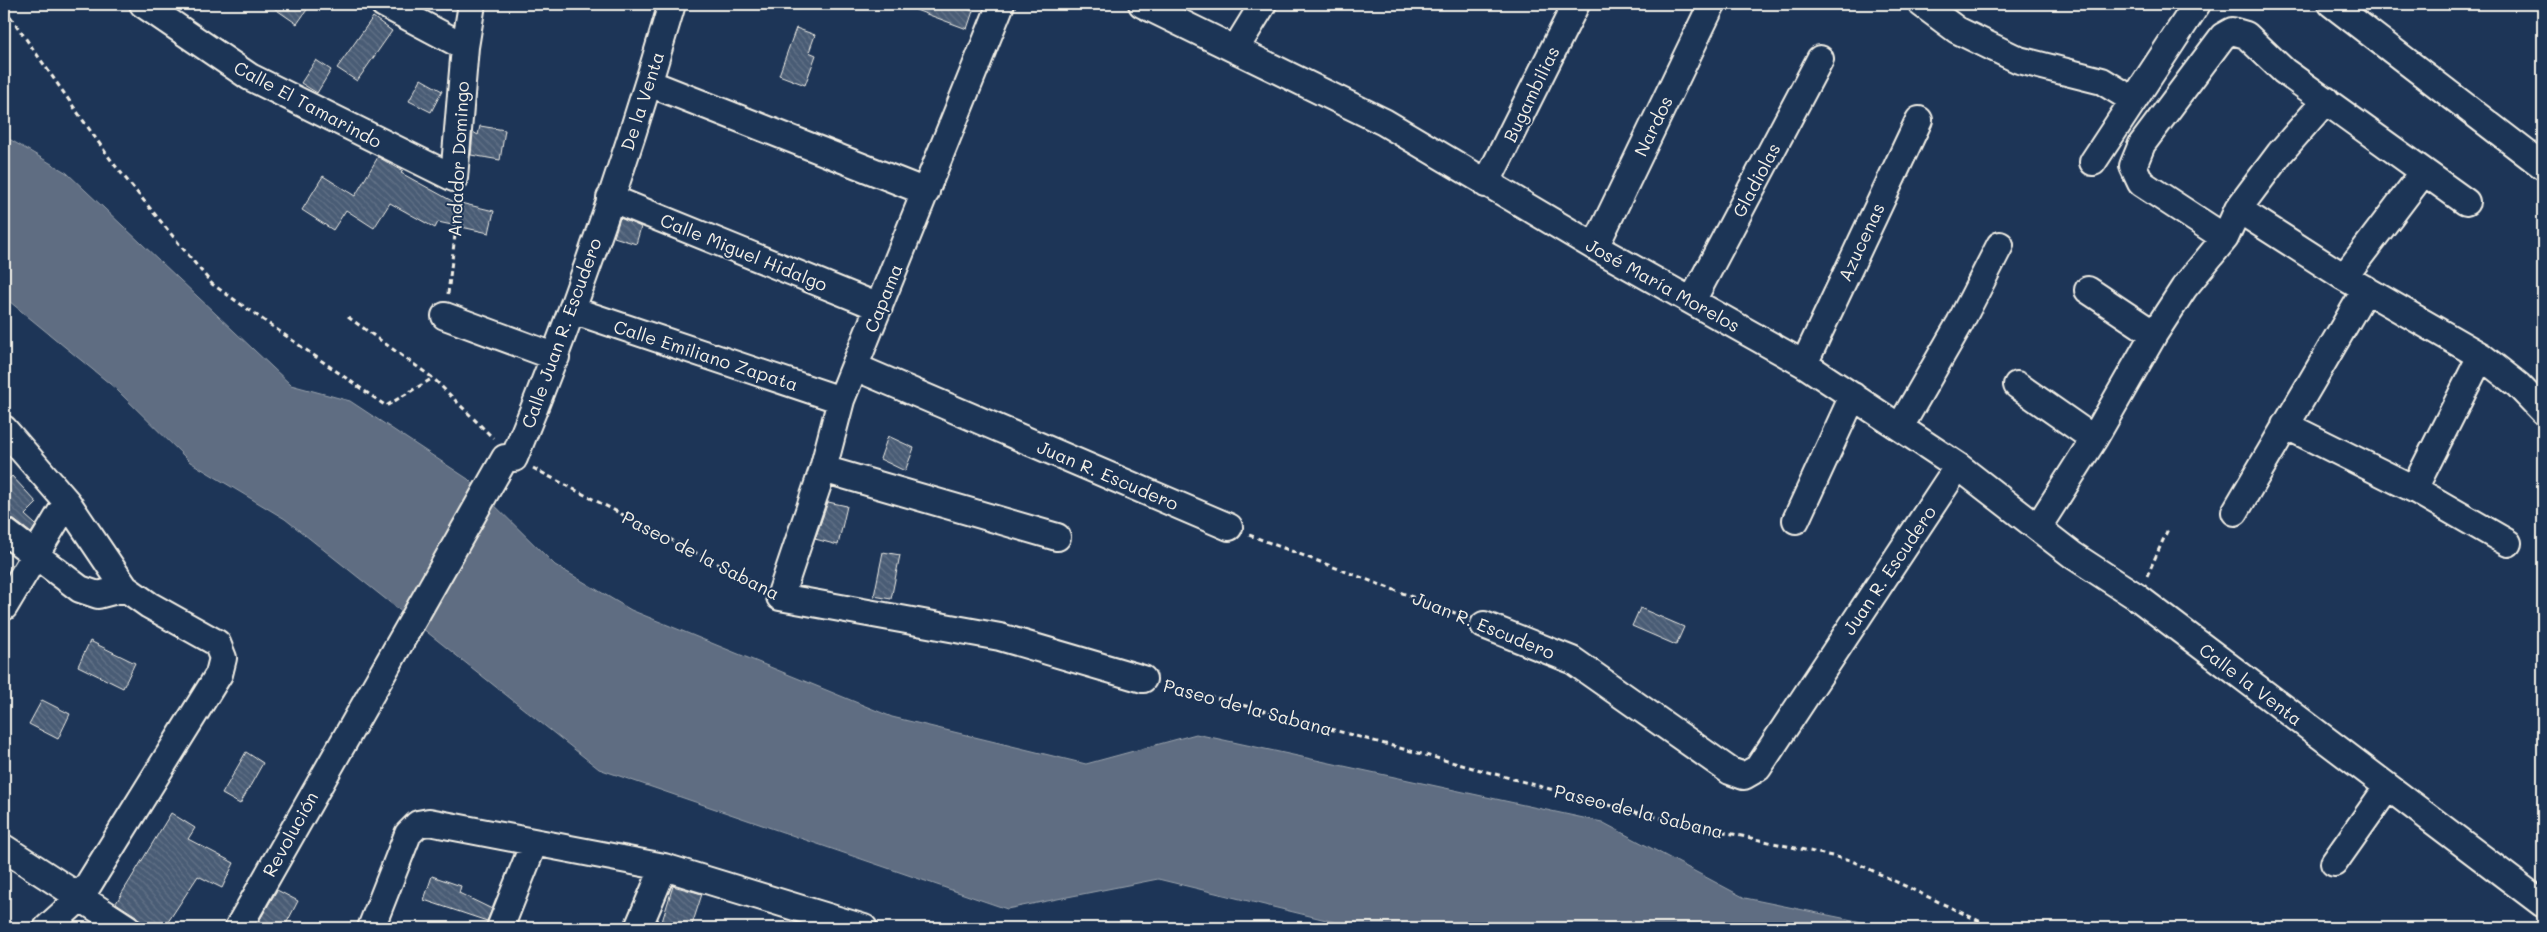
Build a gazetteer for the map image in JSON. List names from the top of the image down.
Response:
{
  "streets": {
    "street": [
      "Bugambilias",
      "De la Venta",
      "Calle El Tamarindo",
      "Nardos",
      "Andador Domingo",
      "Gladiolas",
      "Azucenas",
      "Calle Miguel Hidalgo",
      "José María Morelos",
      "Capama",
      "Calle Juan R. Escudero",
      "Calle Emiliano Zapata",
      "Juan R. Escudero",
      "Paseo de la Sabana",
      "Calle la Venta",
      "Revolución"
    ]
  },
  "crossings": [
    ["Bugambilias", "José María Morelos"],
    ["De la Venta", "Calle Miguel Hidalgo"],
    ["De la Venta", "Calle Juan R. Escudero"],
    ["Calle El Tamarindo", "Andador Domingo"],
    ["Nardos", "José María Morelos"],
    ["Gladiolas", "José María Morelos"],
    ["Azucenas", "José María Morelos"],
    ["Calle Miguel Hidalgo", "Capama"],
    ["Calle Miguel Hidalgo", "Calle Juan R. Escudero"],
    ["José María Morelos", "Juan R. Escudero"],
    ["José María Morelos", "Calle la Venta"],
    ["Capama", "Calle Emiliano Zapata"],
    ["Capama", "Juan R. Escudero"],
    ["Capama", "Paseo de la Sabana"],
    ["Calle Juan R. Escudero", "Calle Emiliano Zapata"],
    ["Calle Juan R. Escudero", "Paseo de la Sabana"],
    ["Calle Juan R. Escudero", "Revolución"],
    ["Juan R. Escudero", "Calle la Venta"]
  ]
}
